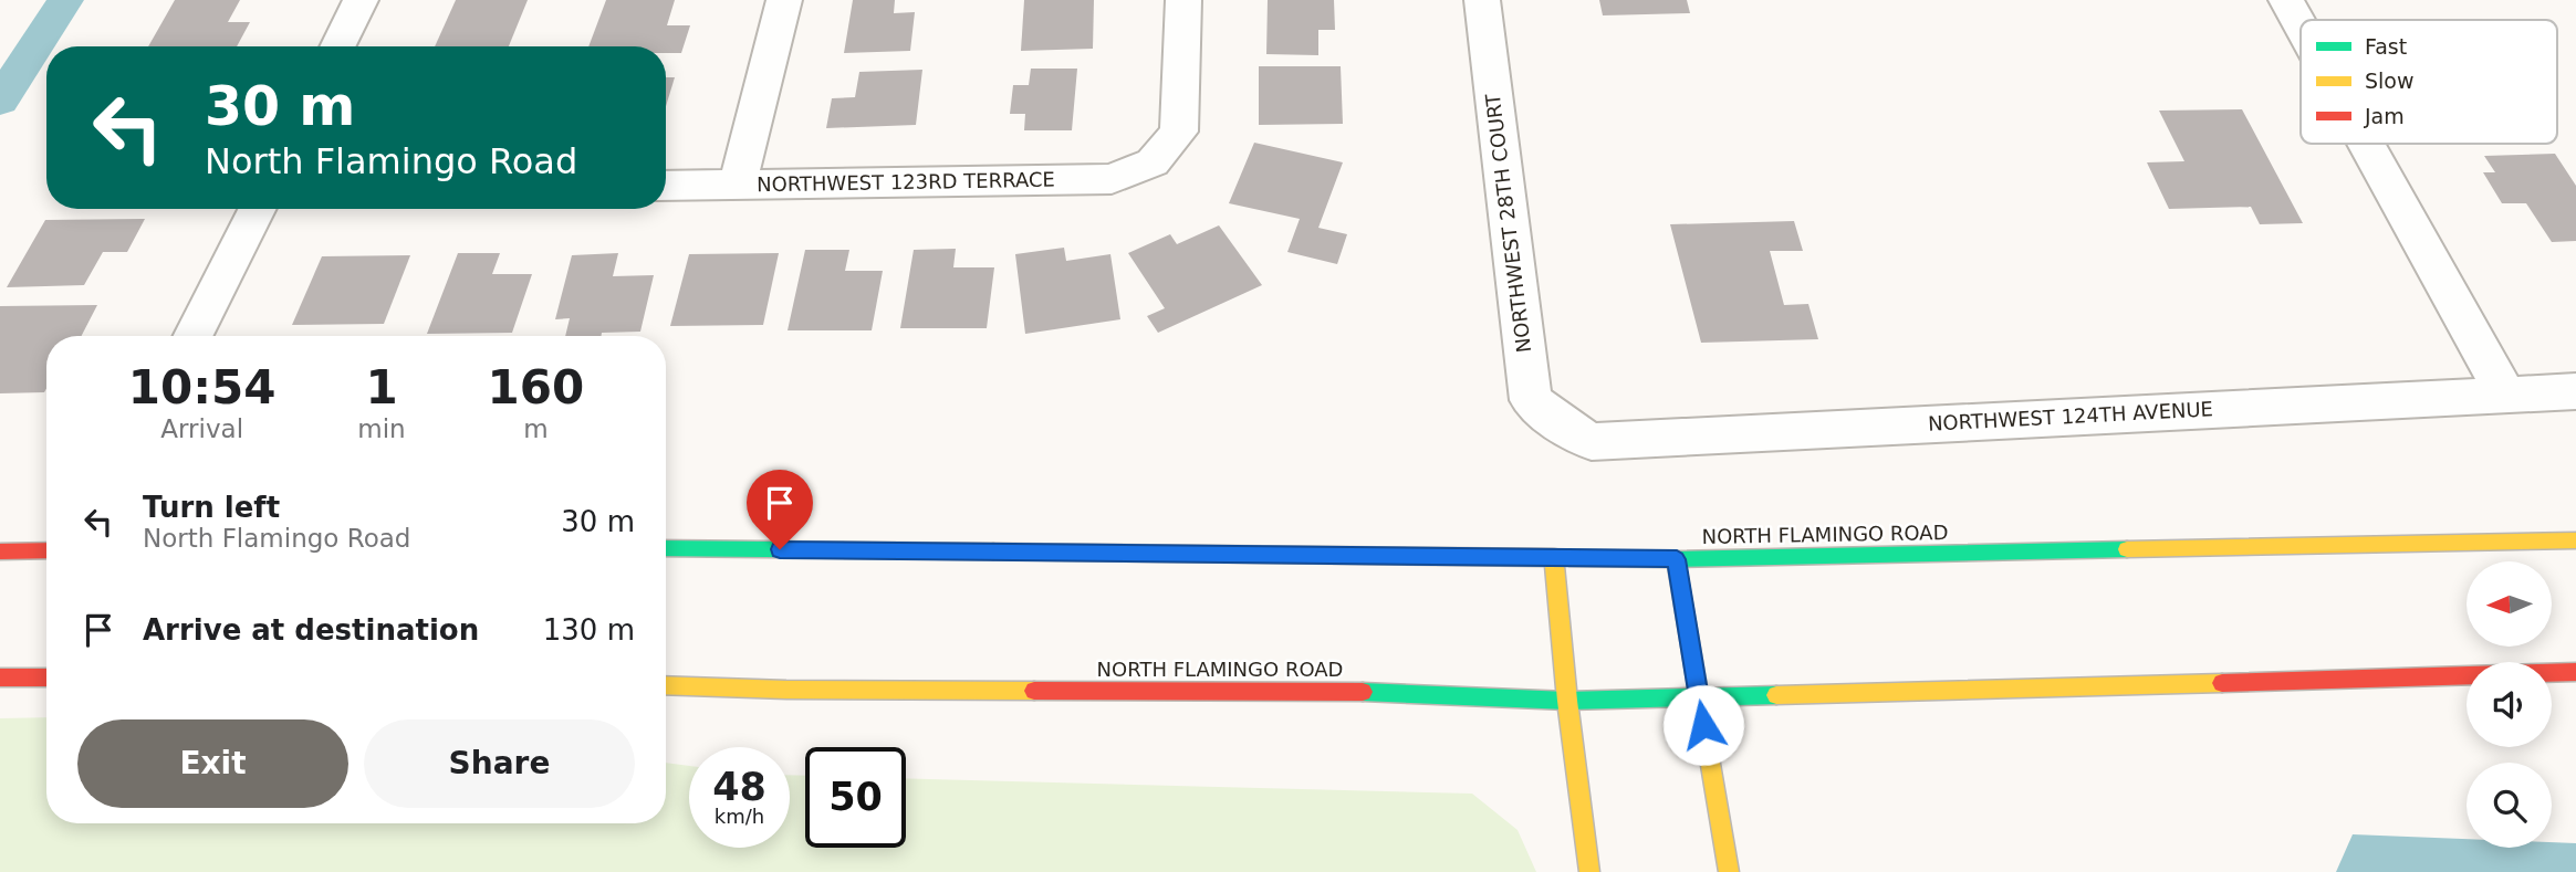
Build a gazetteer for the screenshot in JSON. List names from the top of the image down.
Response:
{
  "streets": {
    "main road": ["NORTH FLAMINGO ROAD"],
    "street": ["NORTHWEST 123RD TERRACE", "NORTHWEST 28TH COURT", "NORTHWEST 124TH AVENUE"]
  },
  "crossings": [
    ["NORTHWEST 28TH COURT", "NORTHWEST 124TH AVENUE"]
  ],
  "legend": ["Fast", "Slow", "Jam"],
  "north": "left",
  "page": {
    "turn": ["30 m", "North Flamingo Road"],
    "eta": [
      "10:54",
      "Arrival",
      "1",
      "min",
      "160",
      "m"
    ],
    "list": [
      {
        "name": "Turn left",
        "note": "North Flamingo Road",
        "value": "30 m"
      },
      {
        "name": "Arrive at destination",
        "value": "130 m"
      }
    ],
    "buttons": ["Exit", "Share"],
    "speed": "48 km/h",
    "limit": "50"
  }
}
